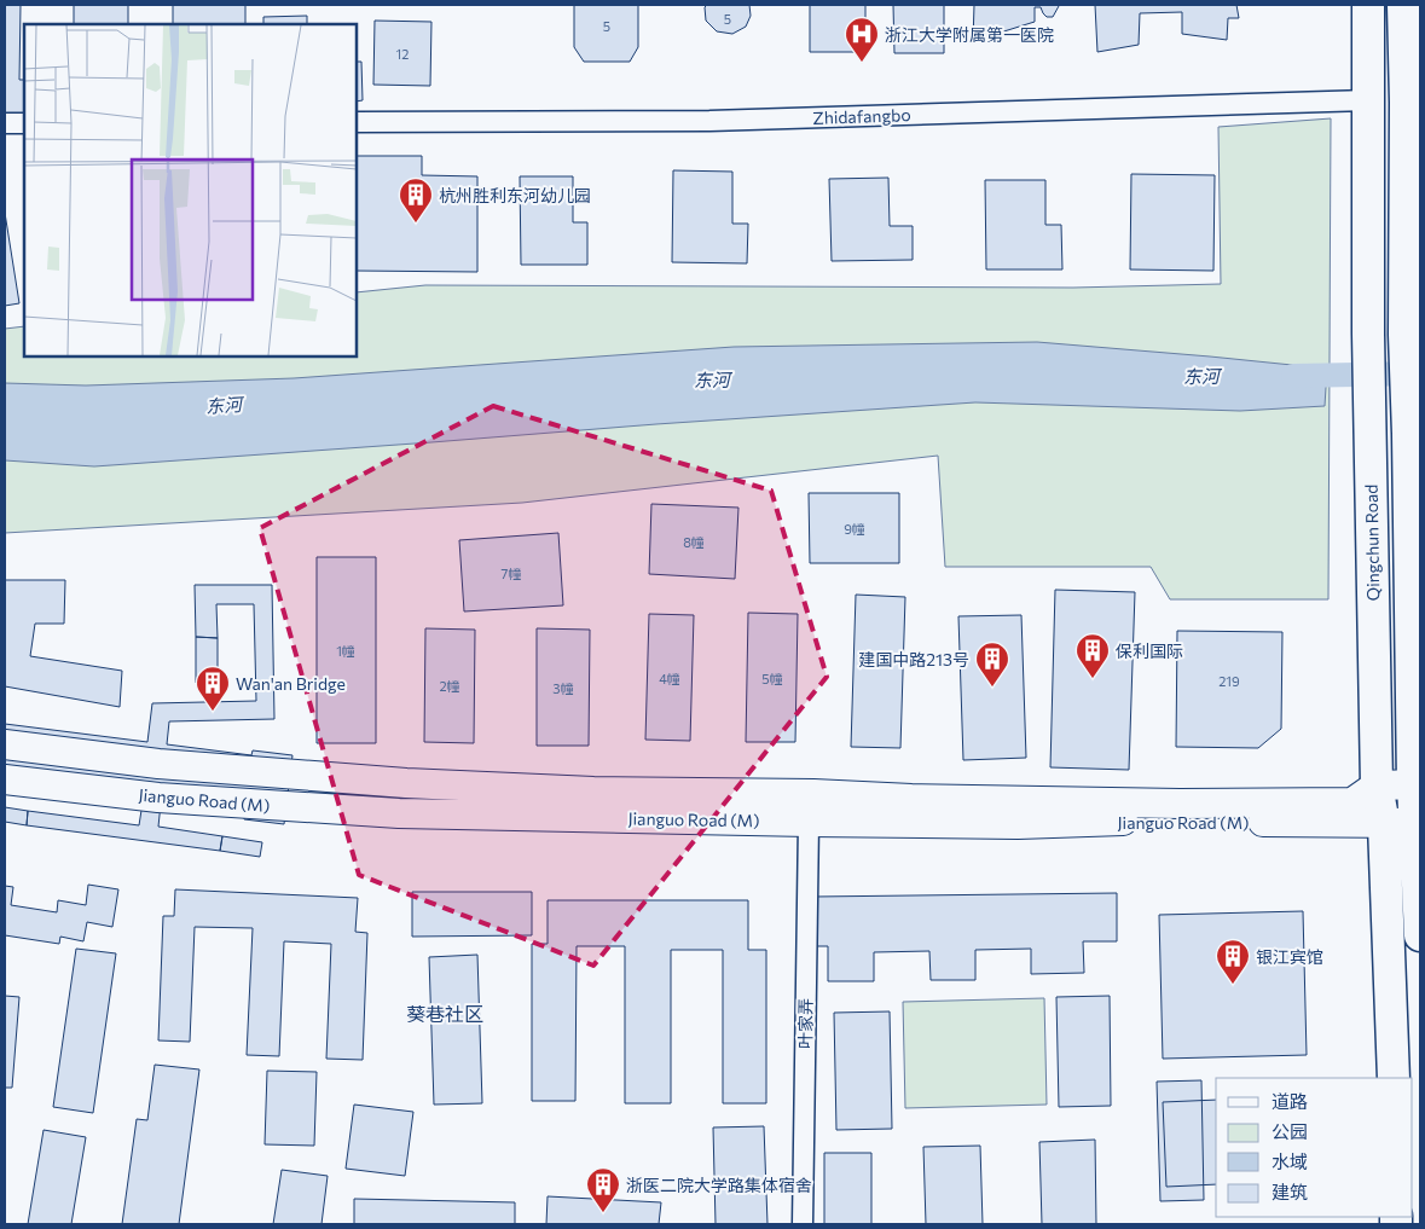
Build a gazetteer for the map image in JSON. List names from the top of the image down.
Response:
{
  "streets": {
    "main road": ["Qingchun Road", "Jianguo Road (M)"],
    "street": ["Zhidafangbo", "叶家弄"]
  },
  "crossings": [
    ["Zhidafangbo", "Qingchun Road"],
    ["Qingchun Road", "Jianguo Road (M)"],
    ["Jianguo Road (M)", "叶家弄"]
  ],
  "districts": ["葵巷社区"],
  "water": ["东河"],
  "places": {
    "hospital": ["浙江大学附属第一医院"],
    "building": [
      "杭州胜利东河幼儿园",
      "保利国际",
      "建国中路213号",
      "Wan'an Bridge",
      "银江宾馆",
      "浙医二院大学路集体宿舍"
    ]
  },
  "house_numbers": [
    "5",
    "5",
    "12",
    "9幢",
    "8幢",
    "7幢",
    "1幢",
    "4幢",
    "5幢",
    "219",
    "2幢",
    "3幢"
  ],
  "legend": [
    "道路",
    "公园",
    "水域",
    "建筑"
  ]
}
